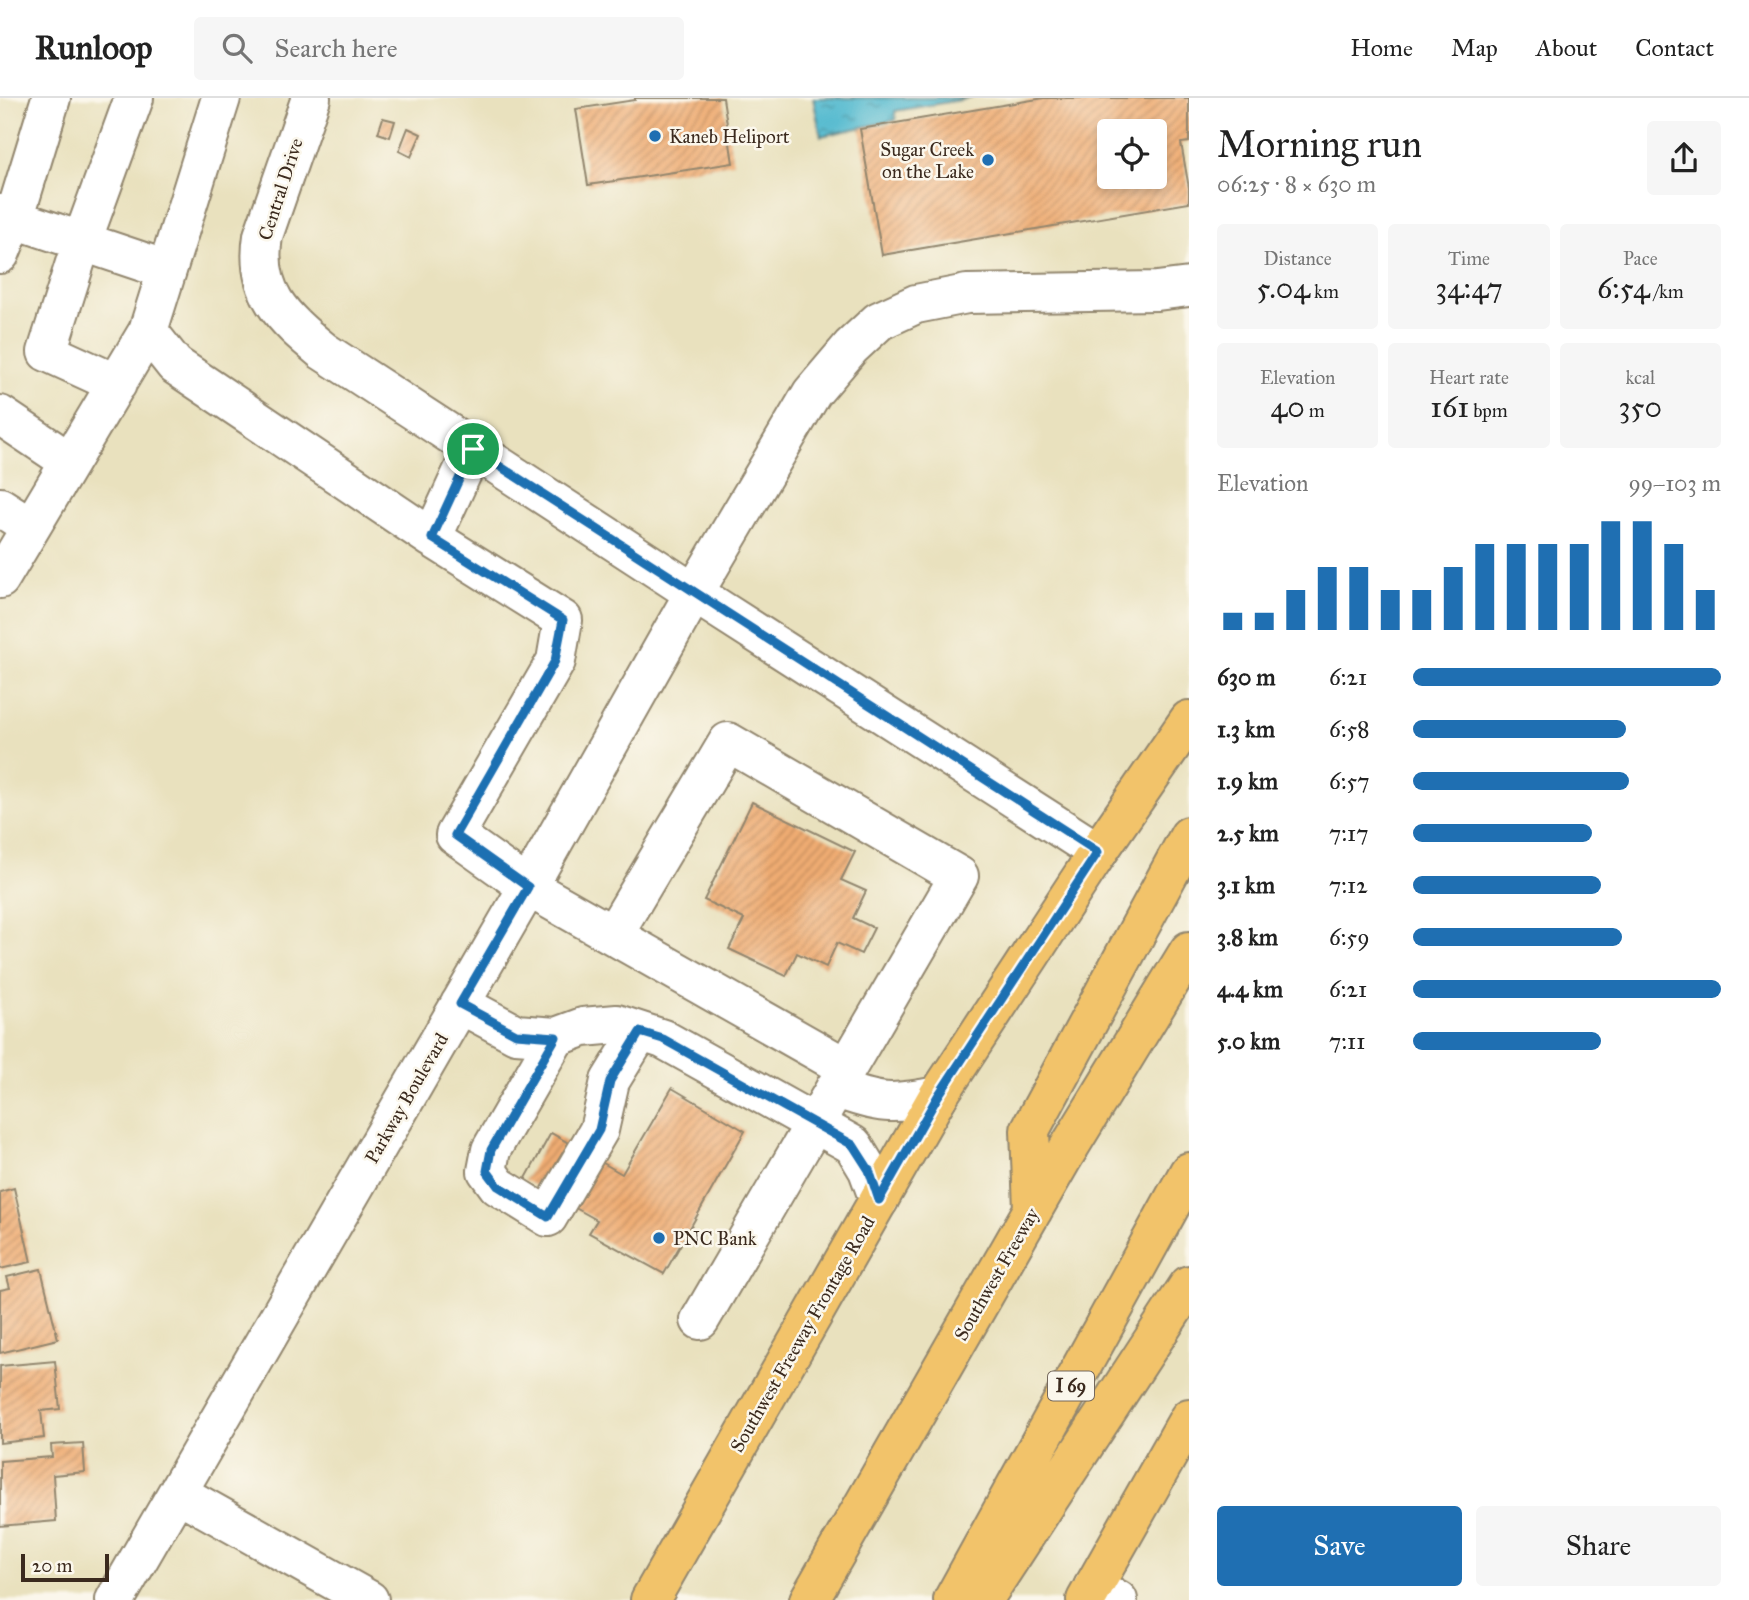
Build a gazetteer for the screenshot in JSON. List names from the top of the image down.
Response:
{
  "streets": {
    "main road": ["Southwest Freeway", "Southwest Freeway Frontage Road", "I 69"],
    "street": ["Central Drive", "Parkway Boulevard"]
  },
  "places": ["Kaneb Heliport", "Sugar Creek on the Lake", "PNC Bank"],
  "scale_bar": "20 m",
  "page": {
    "header": "Runloop",
    "search": "Search here",
    "nav": [
      "Home",
      "Map",
      "About",
      "Contact"
    ],
    "heading": ["Morning run", "06:25 · 8 × 630 m"],
    "stats": [
      ["Distance", "5.04 km"],
      ["Time", "34:47"],
      ["Pace", "6:54 /km"],
      ["Elevation", "40 m"],
      ["Heart rate", "161 bpm"],
      ["kcal", "350"]
    ],
    "chart": ["Elevation", "99–103 m"],
    "list": [
      {
        "name": "630 m",
        "note": "6:21"
      },
      {
        "name": "1.3 km",
        "note": "6:58"
      },
      {
        "name": "1.9 km",
        "note": "6:57"
      },
      {
        "name": "2.5 km",
        "note": "7:17"
      },
      {
        "name": "3.1 km",
        "note": "7:12"
      },
      {
        "name": "3.8 km",
        "note": "6:59"
      },
      {
        "name": "4.4 km",
        "note": "6:21"
      },
      {
        "name": "5.0 km",
        "note": "7:11"
      }
    ],
    "buttons": ["Save", "Share"],
    "scale": "20 m"
  }
}
